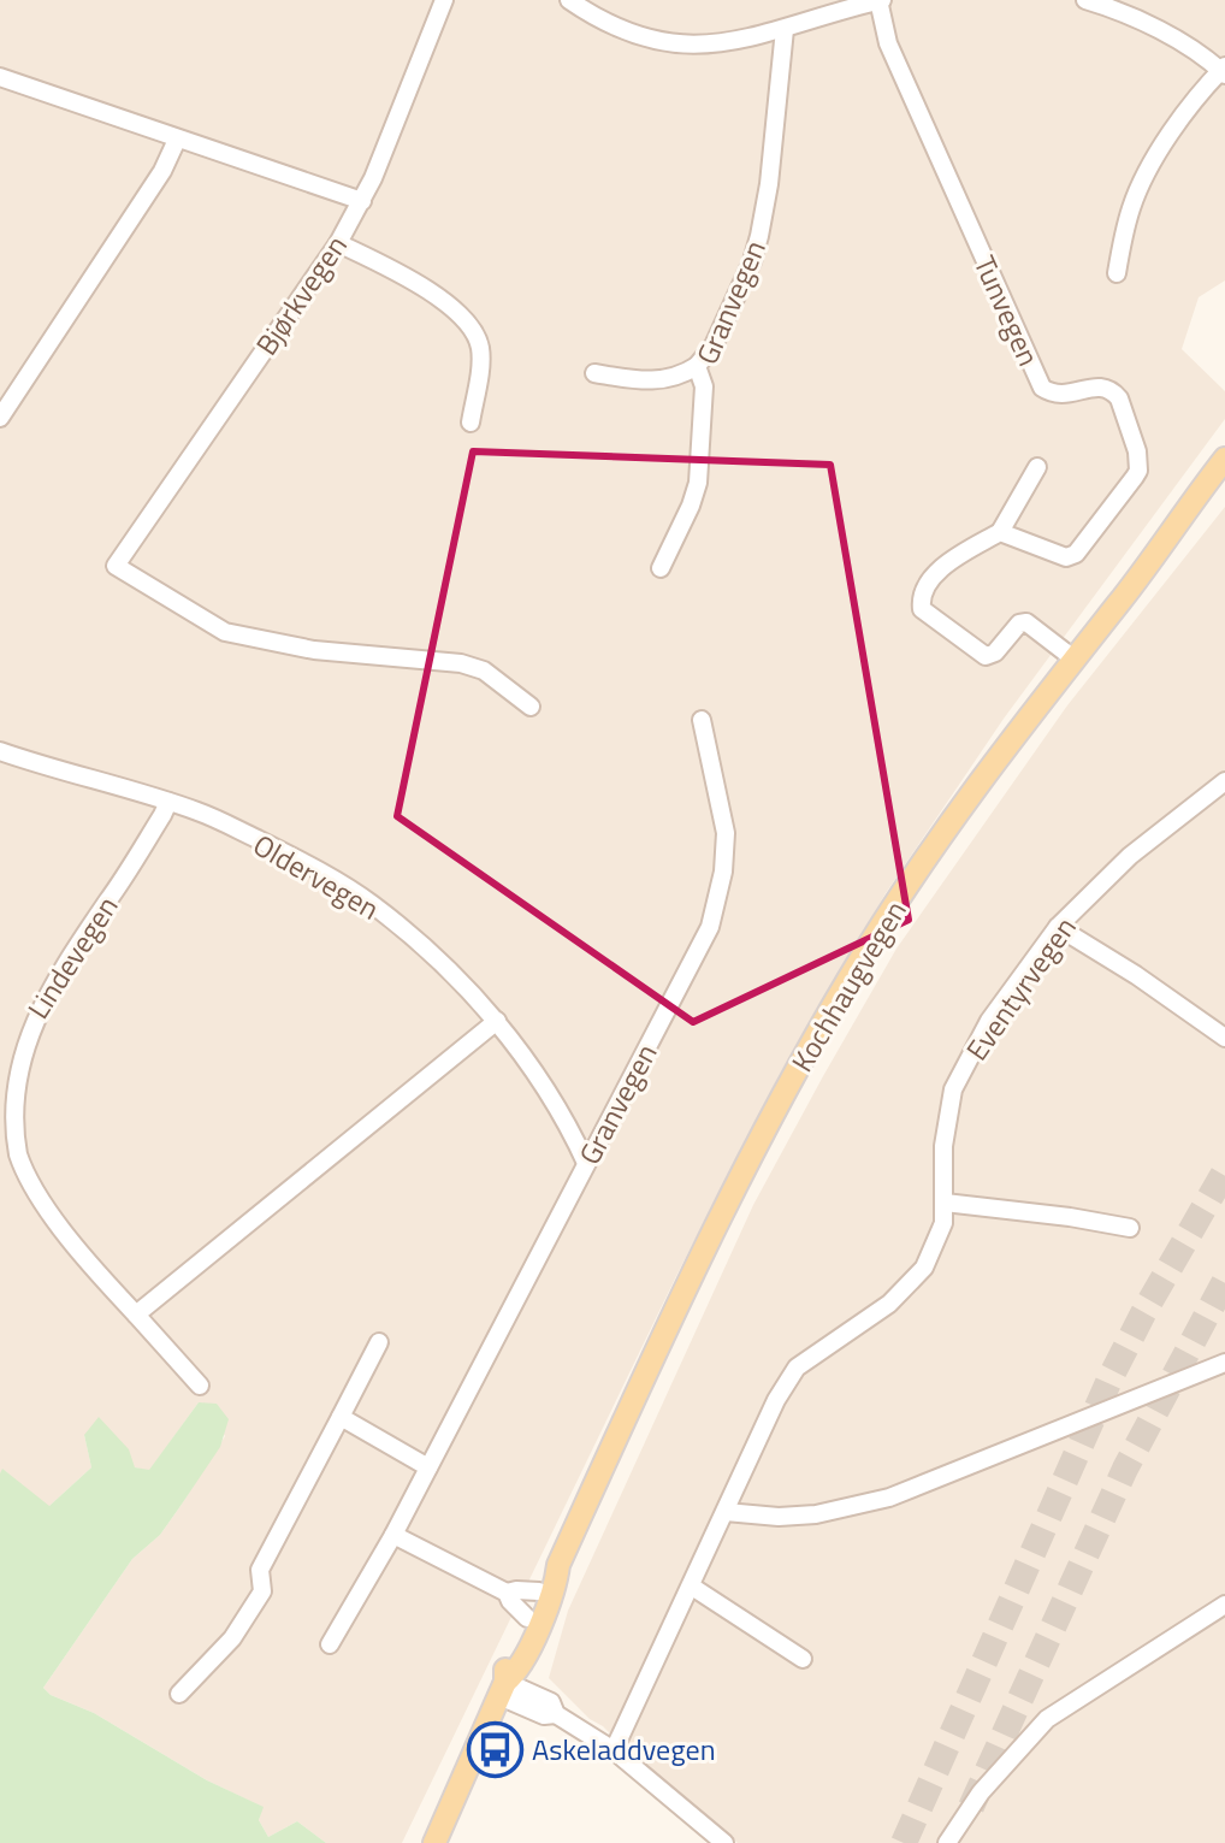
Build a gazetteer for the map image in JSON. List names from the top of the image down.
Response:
{
  "streets": {
    "main road": ["Kochhaugvegen"],
    "street": [
      "Bjørkvegen",
      "Granvegen",
      "Tunvegen",
      "Oldervegen",
      "Lindevegen",
      "Eventyrvegen"
    ]
  },
  "crossings": [
    ["Granvegen", "Oldervegen"],
    ["Oldervegen", "Lindevegen"]
  ],
  "places": {
    "bus stop": ["Askeladdvegen"]
  }
}
